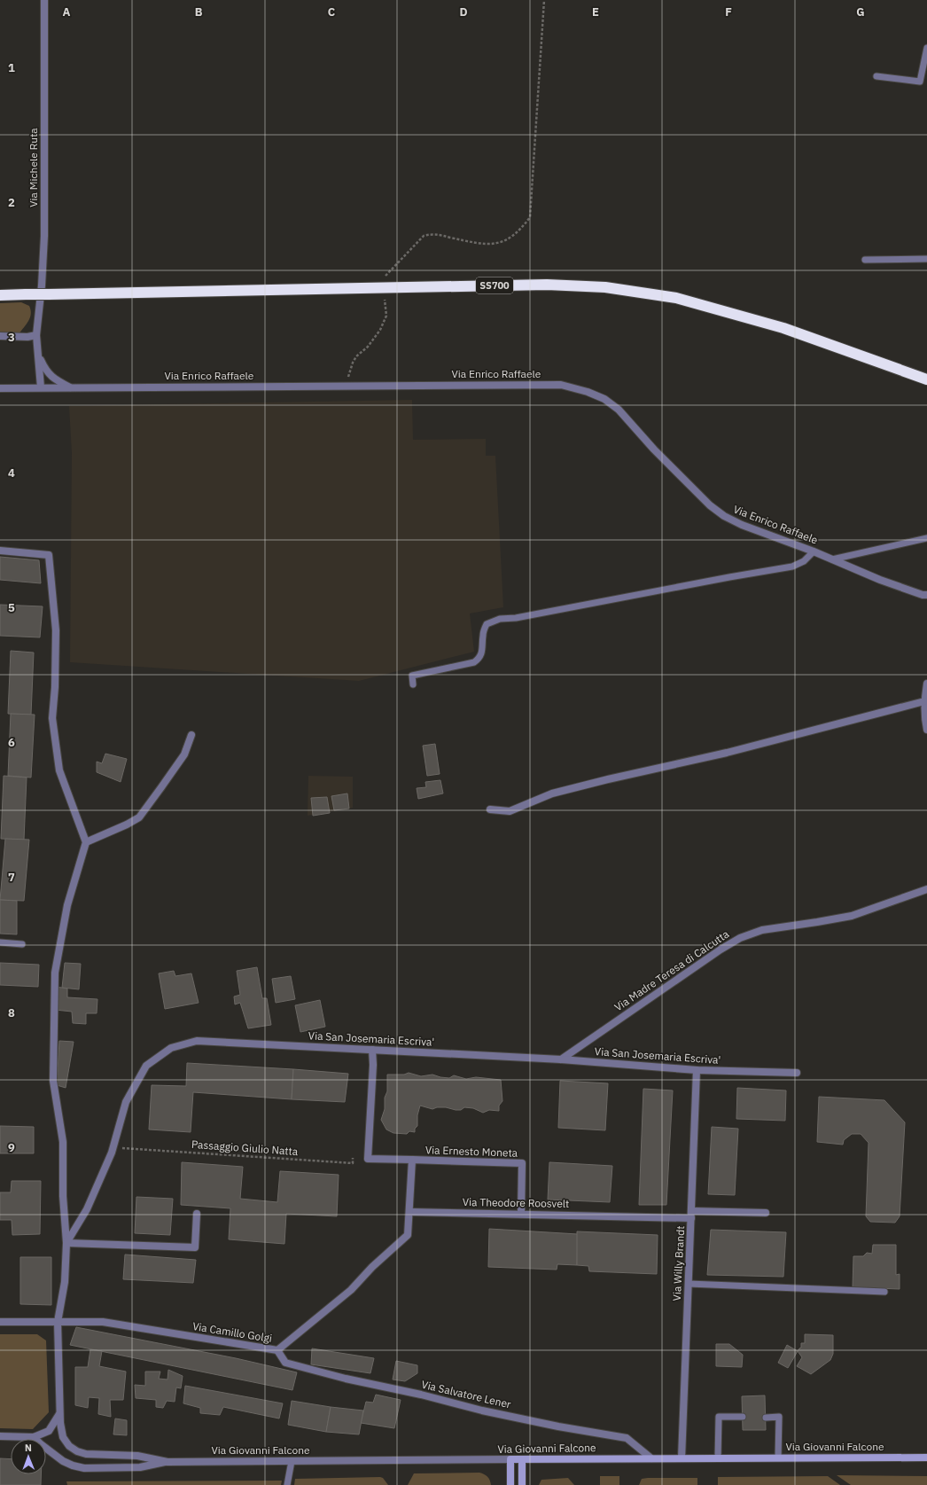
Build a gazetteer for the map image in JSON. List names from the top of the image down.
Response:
{
  "streets": {
    "highway": ["SS700"],
    "street": [
      "Via Michele Ruta",
      "Via Enrico Raffaele",
      "Via Madre Teresa di Calcutta",
      "Via San Josemaria Escriva'",
      "Via Ernesto Moneta",
      "Via Theodore Roosvelt",
      "Via Willy Brandt",
      "Via Camillo Golgi",
      "Via Salvatore Lener",
      "Via Giovanni Falcone"
    ],
    "path": ["Passaggio Giulio Natta"]
  },
  "crossings": [
    ["Via Michele Ruta", "Via Enrico Raffaele"],
    ["Via Madre Teresa di Calcutta", "Via San Josemaria Escriva'"],
    ["Via San Josemaria Escriva'", "Via Ernesto Moneta"],
    ["Via San Josemaria Escriva'", "Via Willy Brandt"],
    ["Via San Josemaria Escriva'", "Via Camillo Golgi"],
    ["Via San Josemaria Escriva'", "Via Giovanni Falcone"],
    ["Via Ernesto Moneta", "Via Theodore Roosvelt"],
    ["Via Ernesto Moneta", "Via Camillo Golgi"],
    ["Via Theodore Roosvelt", "Via Willy Brandt"],
    ["Via Theodore Roosvelt", "Via Camillo Golgi"],
    ["Via Willy Brandt", "Via Giovanni Falcone"],
    ["Via Camillo Golgi", "Via Salvatore Lener"],
    ["Via Salvatore Lener", "Via Giovanni Falcone"]
  ],
  "north": "top",
  "grid": {
    "columns": [
      "A",
      "B",
      "C",
      "D",
      "E",
      "F",
      "G"
    ],
    "rows": [
      "1",
      "2",
      "3",
      "4",
      "5",
      "6",
      "7",
      "8",
      "9"
    ]
  }
}
